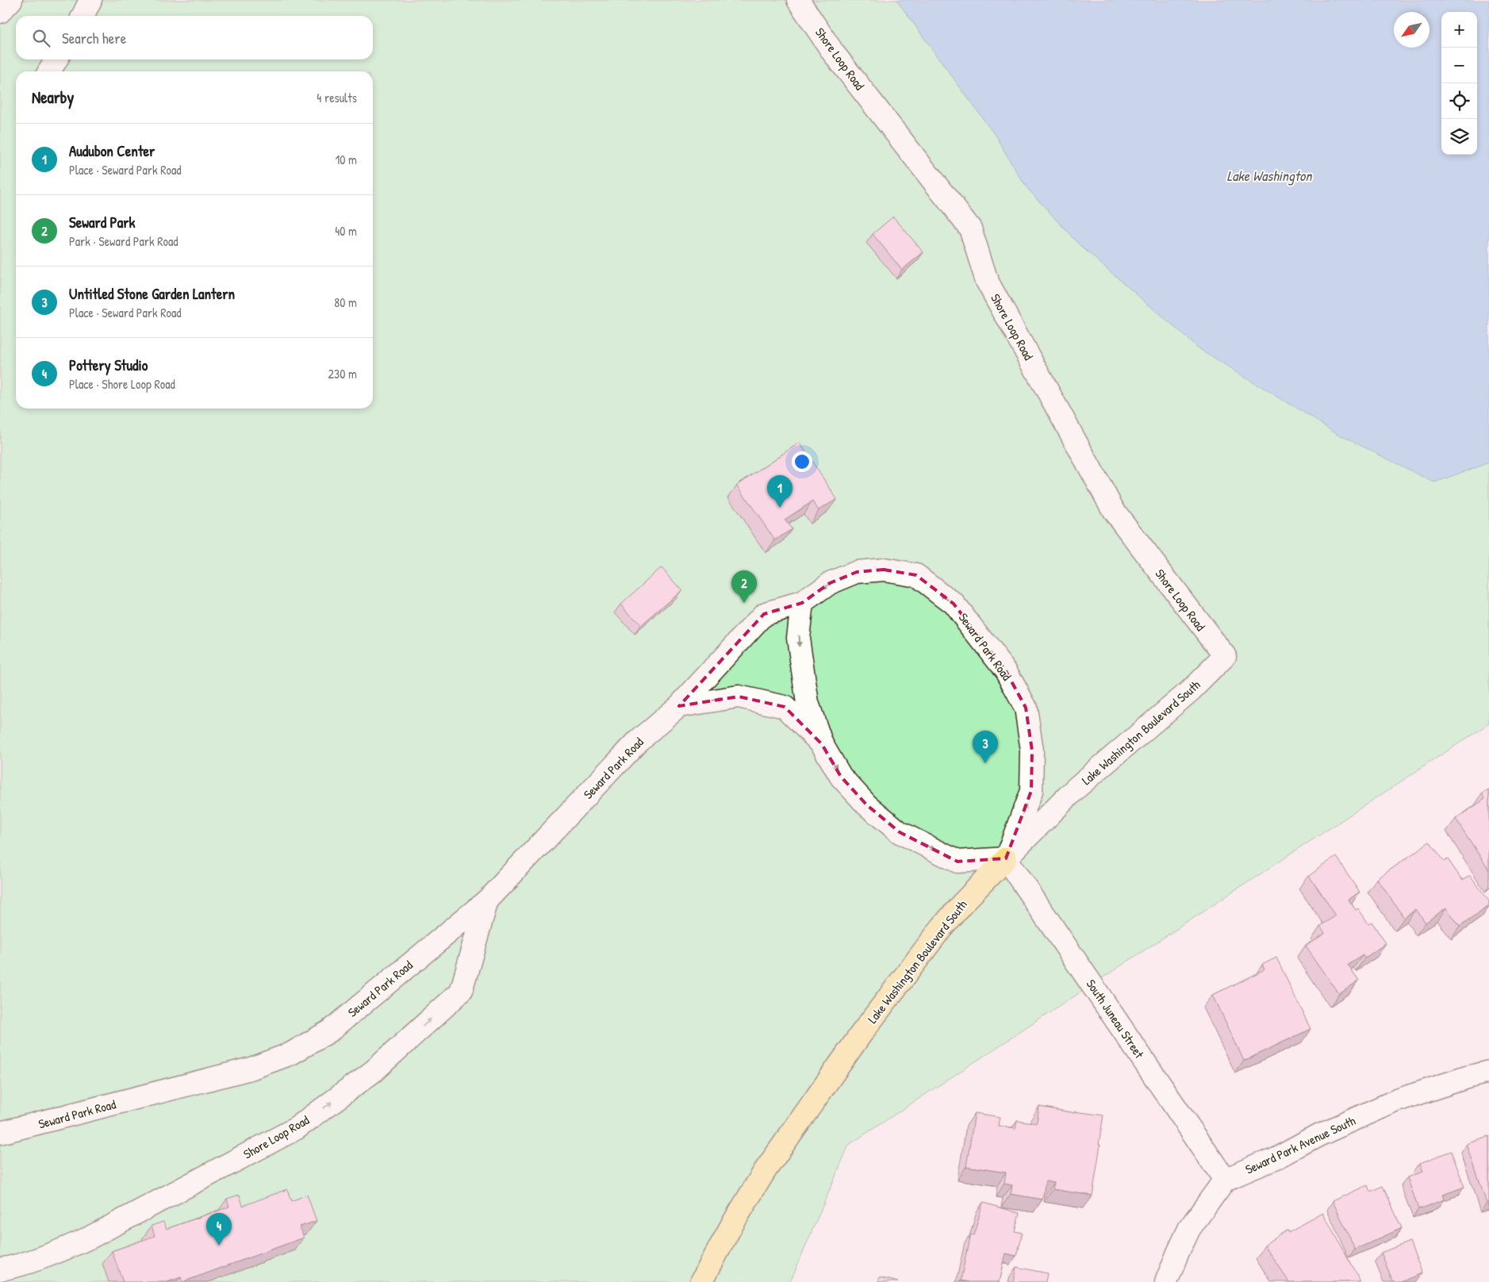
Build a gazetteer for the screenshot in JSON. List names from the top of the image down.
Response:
{
  "streets": {
    "main road": ["Lake Washington Boulevard South"],
    "street": [
      "Shore Loop Road",
      "Seward Park Road",
      "South Juneau Street",
      "Seward Park Avenue South"
    ]
  },
  "crossings": [
    ["Shore Loop Road", "Seward Park Road"],
    ["Shore Loop Road", "Lake Washington Boulevard South"],
    ["Seward Park Road", "Lake Washington Boulevard South"],
    ["Seward Park Road", "South Juneau Street"],
    ["Lake Washington Boulevard South", "South Juneau Street"],
    ["South Juneau Street", "Seward Park Avenue South"]
  ],
  "one_way": ["Shore Loop Road"],
  "water": ["Lake Washington"],
  "north": "bottom left",
  "page": {
    "map_buttons": ["+", "−"],
    "search": "Search here",
    "heading": ["Nearby", "4 results"],
    "list": [
      {
        "mark": "1",
        "name": "Audubon Center",
        "note": "Place · Seward Park Road",
        "value": "10 m"
      },
      {
        "mark": "2",
        "name": "Seward Park",
        "note": "Park · Seward Park Road",
        "value": "40 m"
      },
      {
        "mark": "3",
        "name": "Untitled Stone Garden Lantern",
        "note": "Place · Seward Park Road",
        "value": "80 m"
      },
      {
        "mark": "4",
        "name": "Pottery Studio",
        "note": "Place · Shore Loop Road",
        "value": "230 m"
      }
    ],
    "pins": [
      "1",
      "2",
      "3",
      "4"
    ]
  }
}
